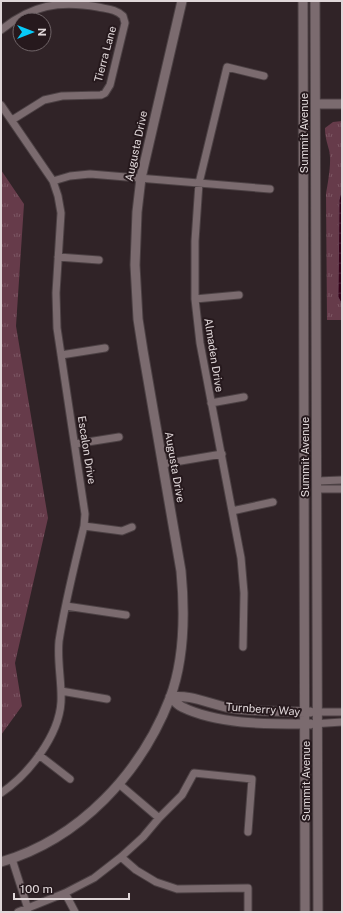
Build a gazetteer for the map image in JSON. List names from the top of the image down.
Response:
{
  "streets": {
    "main road": ["Summit Avenue", "Augusta Drive", "Turnberry Way"],
    "street": ["Tierra Lane", "Almaden Drive", "Escalon Drive"]
  },
  "crossings": [
    ["Tierra Lane", "Escalon Drive"],
    ["Summit Avenue", "Turnberry Way"],
    ["Augusta Drive", "Turnberry Way"]
  ],
  "scale_bar": "100 m",
  "north": "right"
}
